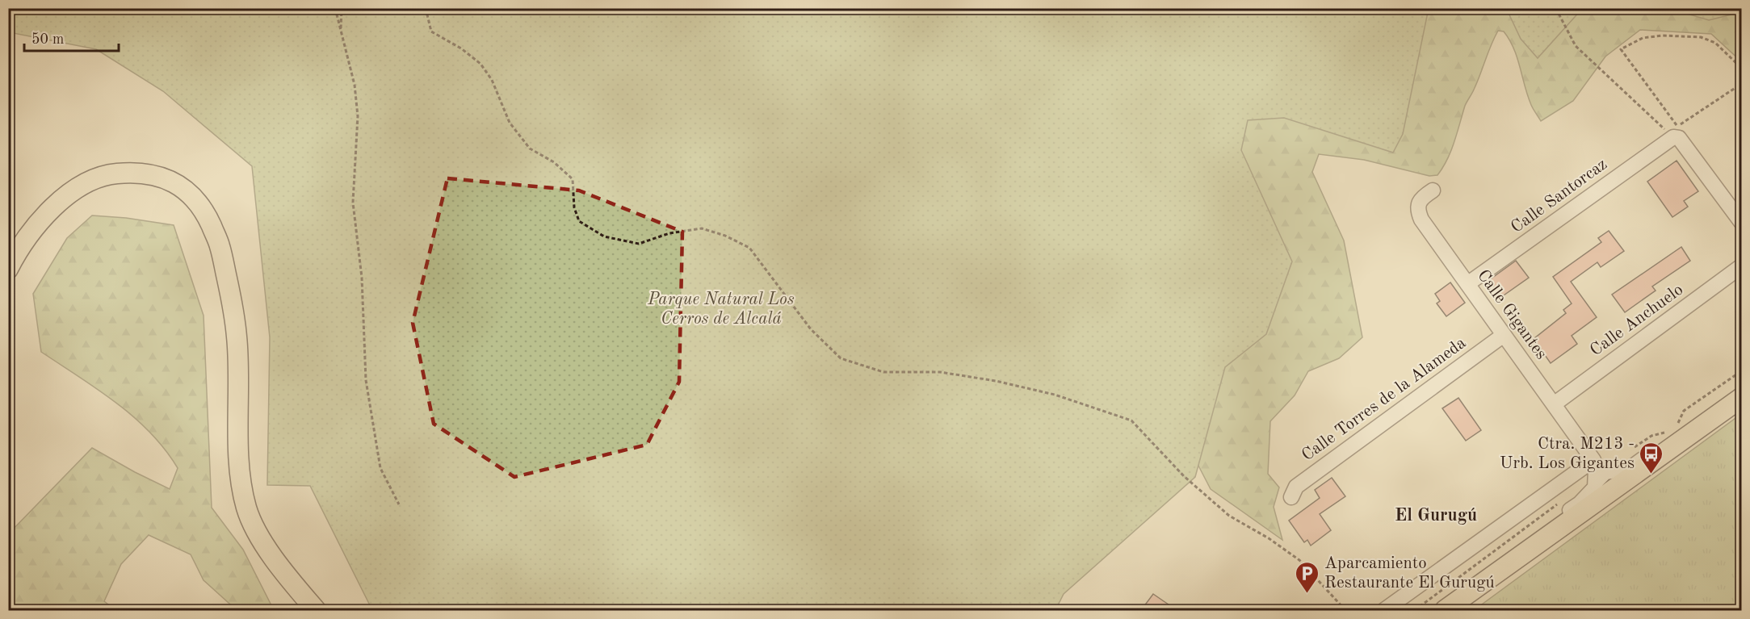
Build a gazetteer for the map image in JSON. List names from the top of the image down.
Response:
{
  "streets": {
    "street": [
      "Calle Santorcaz",
      "Calle Gigantes",
      "Calle Anchuelo",
      "Calle Torres de la Alameda"
    ]
  },
  "crossings": [
    ["Calle Santorcaz", "Calle Gigantes"],
    ["Calle Gigantes", "Calle Anchuelo"],
    ["Calle Gigantes", "Calle Torres de la Alameda"]
  ],
  "districts": ["El Gurugú"],
  "parks": ["Parque Natural Los Cerros de Alcalá"],
  "places": {
    "bus stop": ["Ctra. M213 - Urb. Los Gigantes"],
    "parking": ["Aparcamiento Restaurante El Gurugú"]
  },
  "scale_bar": "50 m"
}
